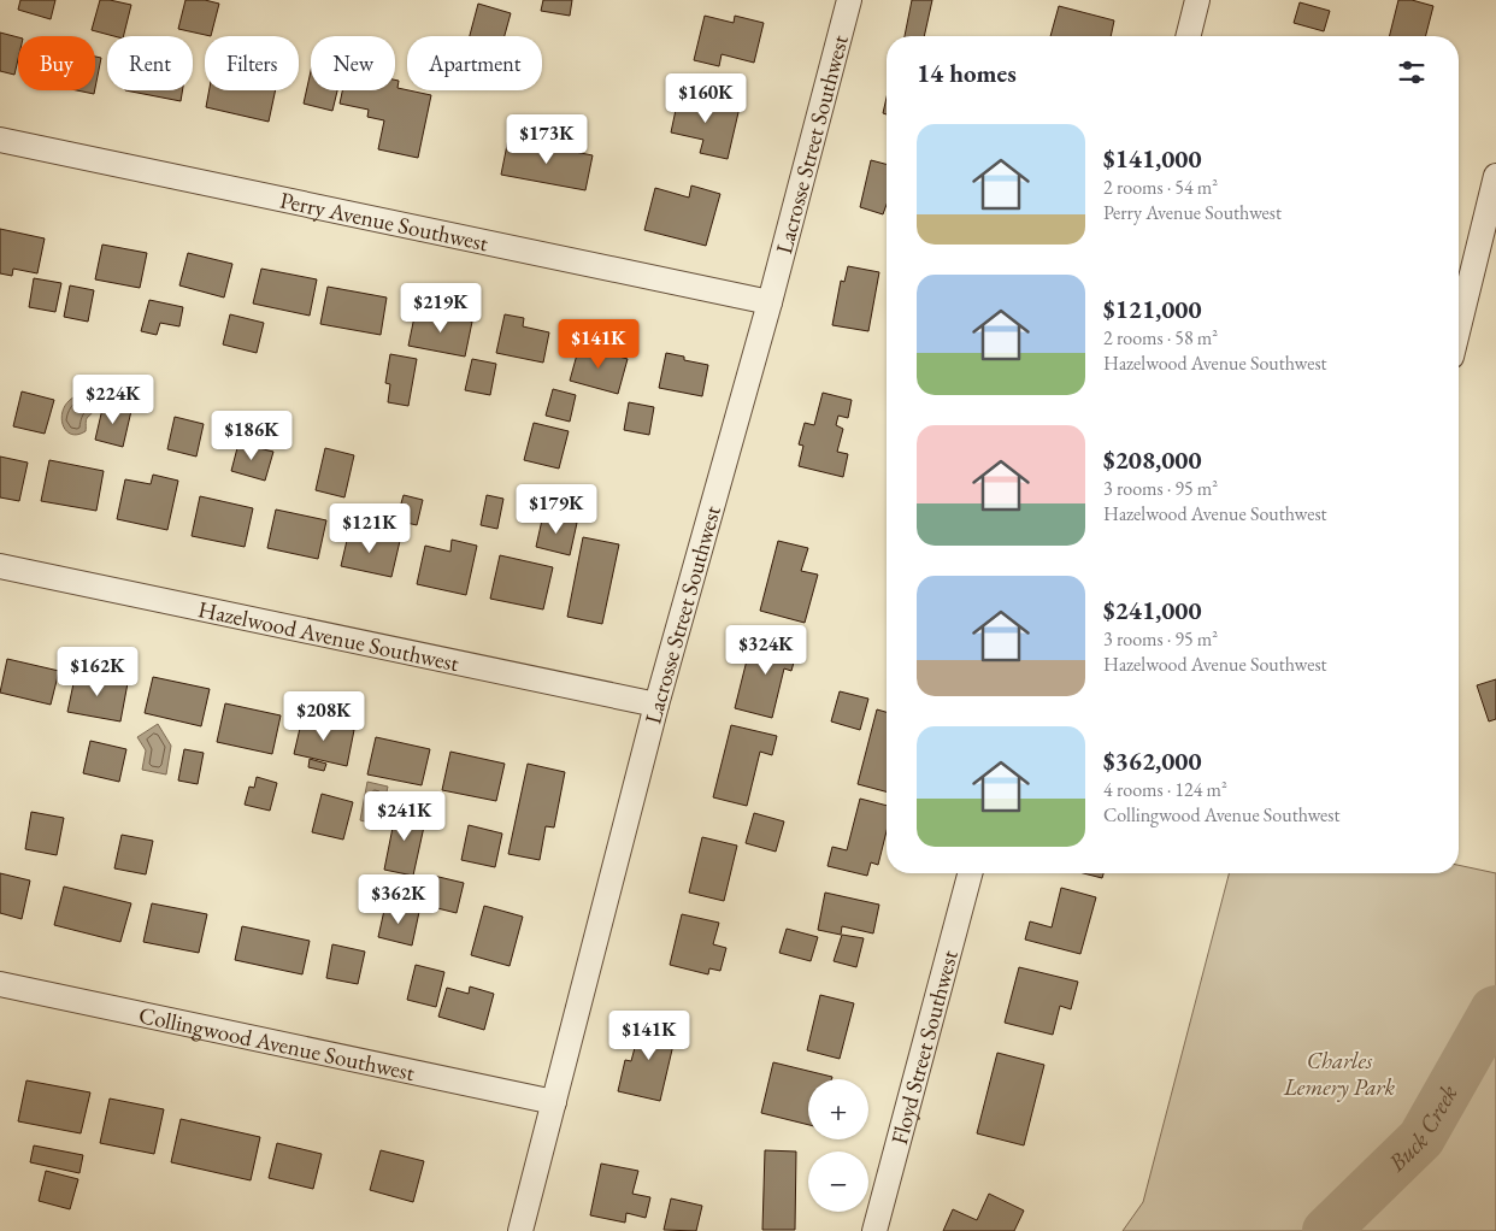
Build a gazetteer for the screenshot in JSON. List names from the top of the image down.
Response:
{
  "streets": {
    "street": [
      "Lacrosse Street Southwest",
      "Perry Avenue Southwest",
      "Hazelwood Avenue Southwest",
      "Collingwood Avenue Southwest",
      "Floyd Street Southwest"
    ]
  },
  "crossings": [
    ["Lacrosse Street Southwest", "Perry Avenue Southwest"],
    ["Lacrosse Street Southwest", "Hazelwood Avenue Southwest"],
    ["Lacrosse Street Southwest", "Collingwood Avenue Southwest"]
  ],
  "water": ["Buck Creek"],
  "parks": ["Charles Lemery Park"],
  "page": {
    "chip": [
      "Buy",
      "Rent",
      "Filters",
      "New",
      "Apartment"
    ],
    "heading": "14 homes",
    "price": [
      "$160K",
      "$173K",
      "$219K",
      "$141K",
      "$224K",
      "$186K",
      "$179K",
      "$121K",
      "$324K",
      "$162K",
      "$208K",
      "$241K",
      "$362K",
      "$141K"
    ],
    "list": [
      {
        "name": "$141,000",
        "note": "2 rooms · 54 m² · Perry Avenue Southwest"
      },
      {
        "name": "$121,000",
        "note": "2 rooms · 58 m² · Hazelwood Avenue Southwest"
      },
      {
        "name": "$208,000",
        "note": "3 rooms · 95 m² · Hazelwood Avenue Southwest"
      },
      {
        "name": "$241,000",
        "note": "3 rooms · 95 m² · Hazelwood Avenue Southwest"
      },
      {
        "name": "$362,000",
        "note": "4 rooms · 124 m² · Collingwood Avenue Southwest"
      }
    ],
    "map_buttons": ["+", "−"]
  }
}
